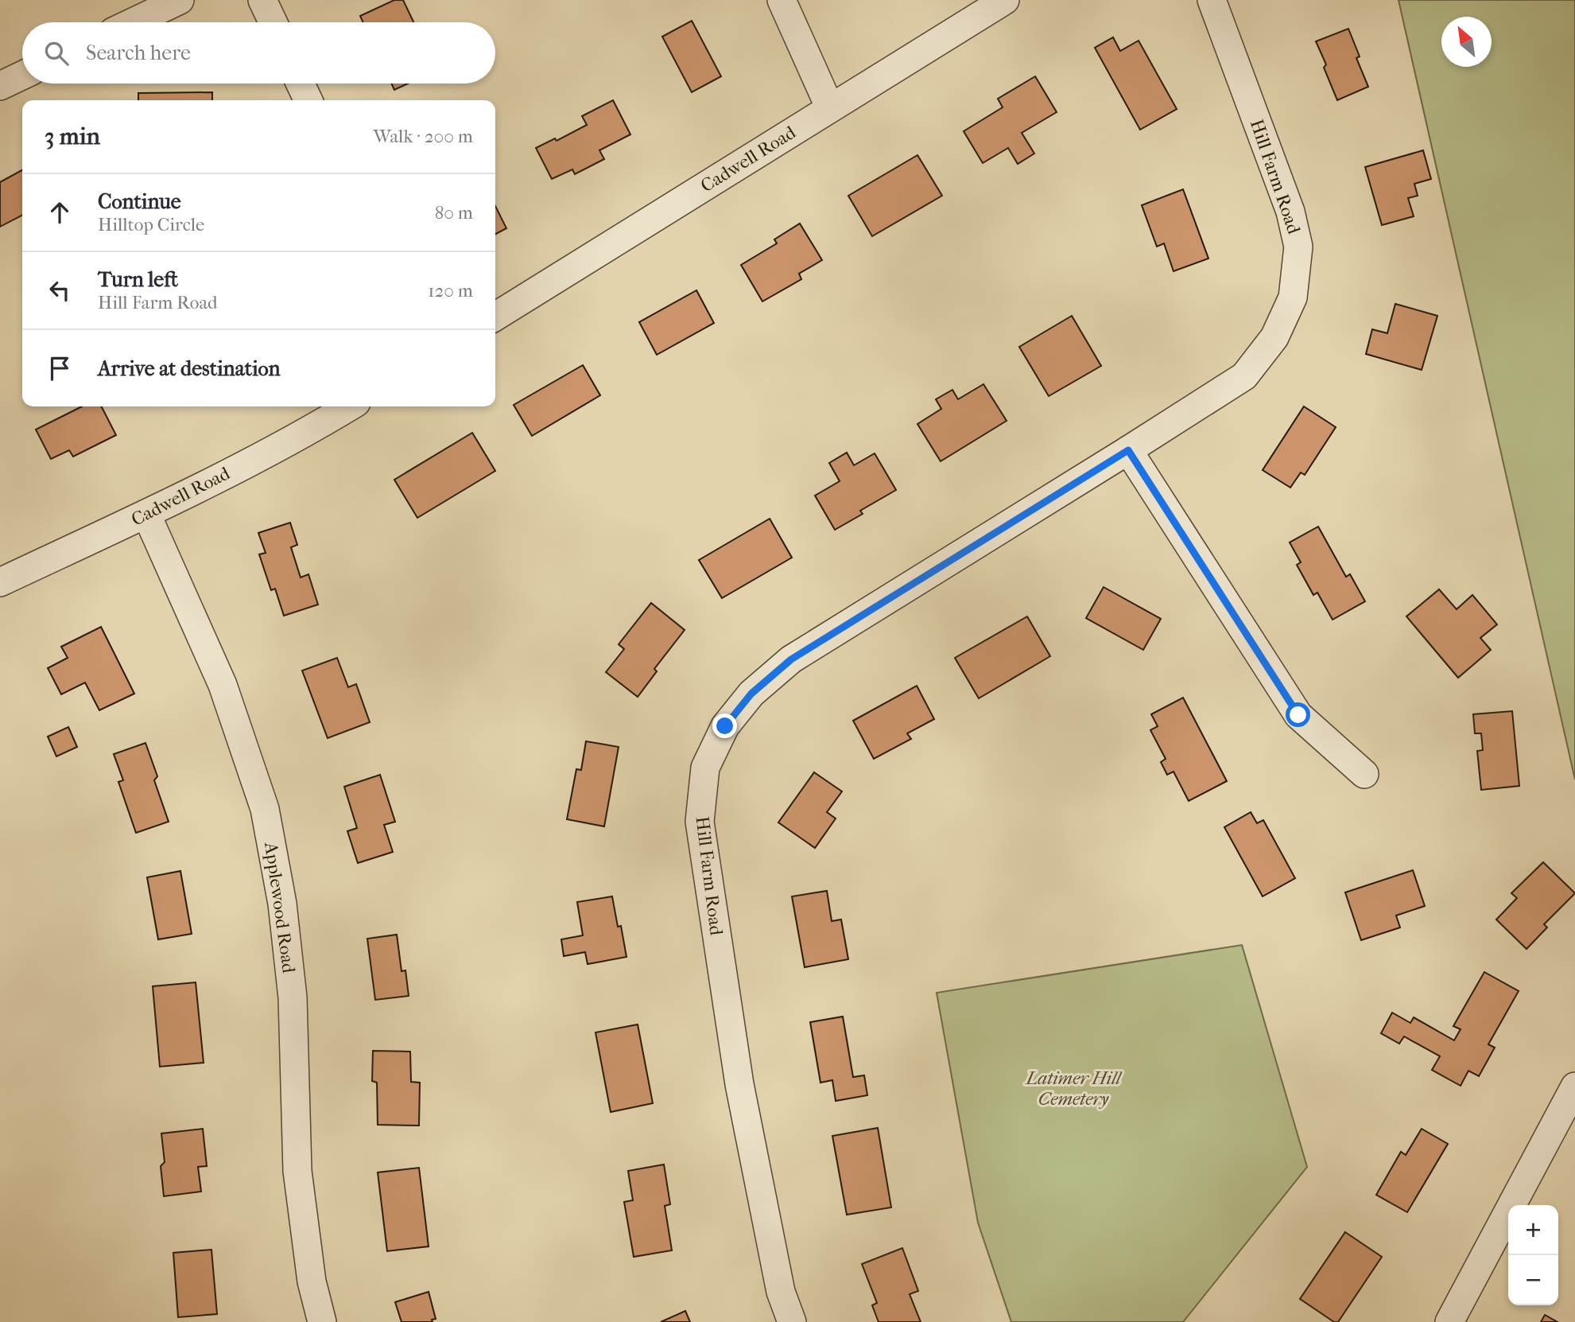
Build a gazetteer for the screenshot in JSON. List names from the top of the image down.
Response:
{
  "streets": {
    "street": ["Cadwell Road", "Hill Farm Road", "Applewood Road"]
  },
  "crossings": [
    ["Cadwell Road", "Applewood Road"]
  ],
  "parks": ["Latimer Hill Cemetery"],
  "north": "top left",
  "page": {
    "search": "Search here",
    "heading": ["3 min", "Walk · 200 m"],
    "list": [
      ["Continue", "Hilltop Circle", "80 m"],
      ["Turn left", "Hill Farm Road", "120 m"],
      "Arrive at destination"
    ],
    "map_buttons": ["+", "−"]
  }
}
